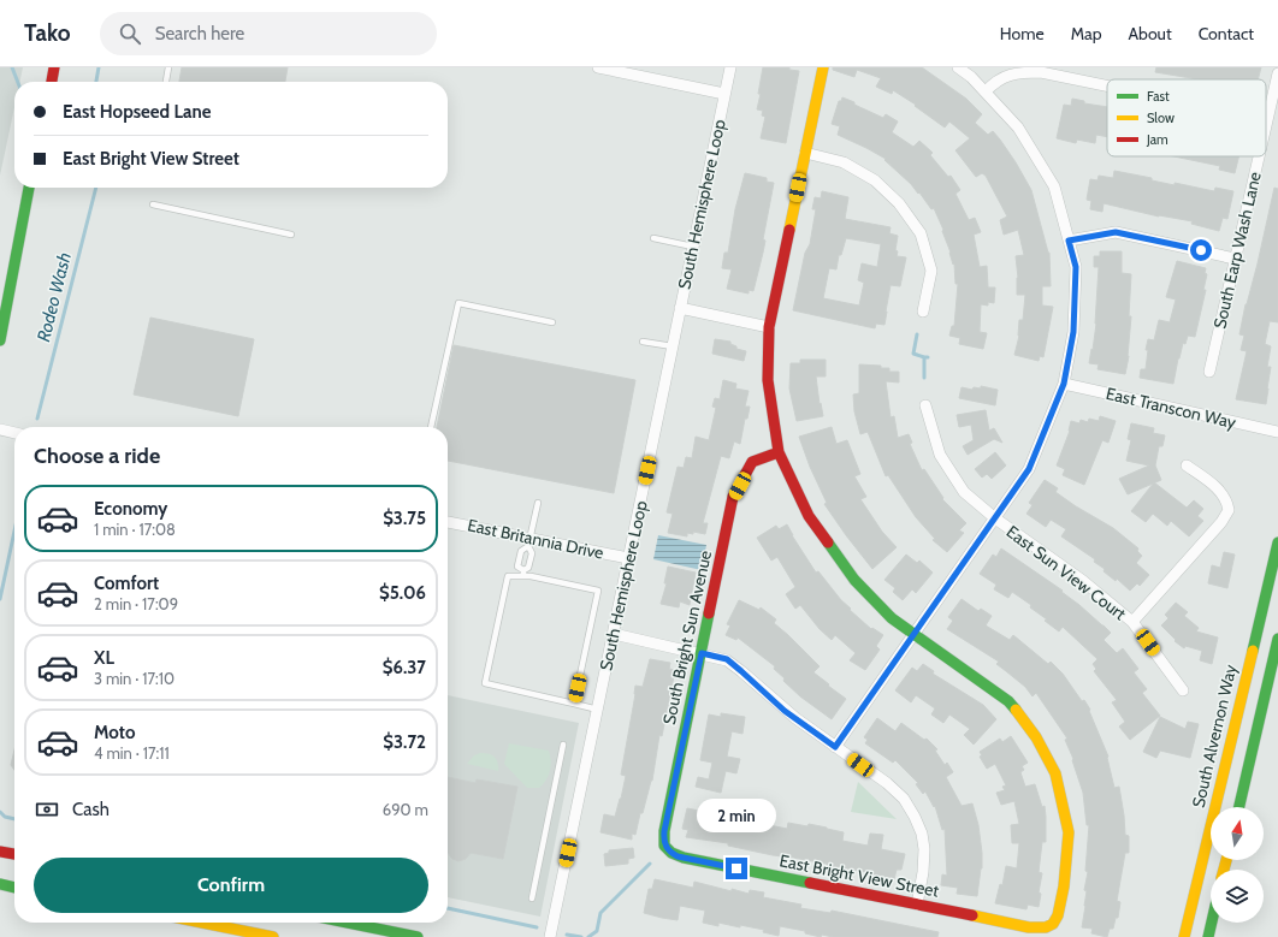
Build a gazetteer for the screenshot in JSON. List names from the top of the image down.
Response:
{
  "streets": {
    "street": [
      "South Hemisphere Loop",
      "South Earp Wash Lane",
      "East Transcon Way",
      "East Britannia Drive",
      "East Sun View Court",
      "South Bright Sun Avenue",
      "South Alvernon Way",
      "East Bright View Street"
    ]
  },
  "crossings": [
    ["South Hemisphere Loop", "East Britannia Drive"],
    ["South Bright Sun Avenue", "East Bright View Street"]
  ],
  "water": ["Rodeo Wash"],
  "legend": ["Fast", "Slow", "Jam"],
  "north": "top",
  "page": {
    "header": "Tako",
    "search": "Search here",
    "nav": [
      "Home",
      "Map",
      "About",
      "Contact"
    ],
    "banner": ["East Hopseed Lane", "East Bright View Street"],
    "heading": "Choose a ride",
    "list": [
      {
        "name": "Economy",
        "note": "1 min · 17:08",
        "value": "$3.75"
      },
      {
        "name": "Comfort",
        "note": "2 min · 17:09",
        "value": "$5.06"
      },
      {
        "name": "XL",
        "note": "3 min · 17:10",
        "value": "$6.37"
      },
      {
        "name": "Moto",
        "note": "4 min · 17:11",
        "value": "$3.72"
      }
    ],
    "pay": ["Cash", "690 m"],
    "bubble": "2 min",
    "buttons": "Confirm"
  }
}
